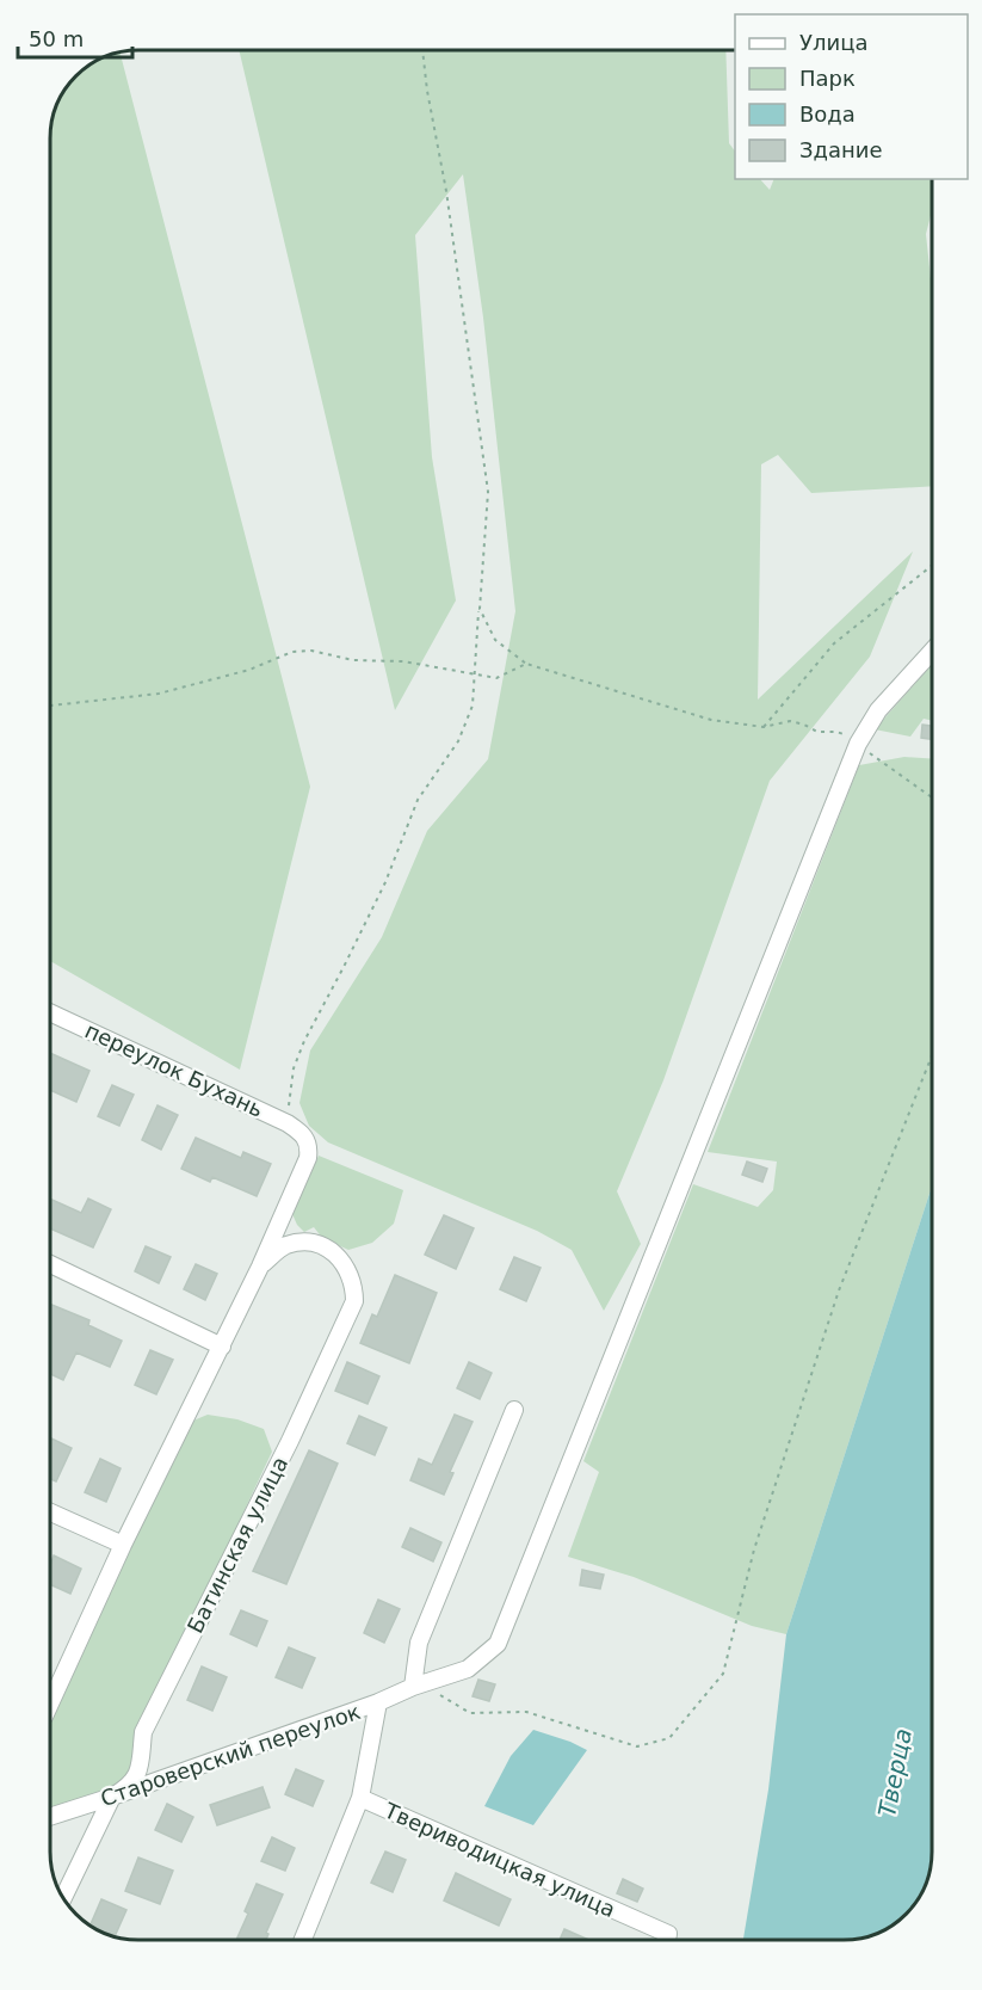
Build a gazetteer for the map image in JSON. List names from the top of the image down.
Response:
{
  "streets": {
    "street": [
      "переулок Бухань",
      "Батинская улица",
      "Староверский переулок",
      "Твериводицкая улица"
    ]
  },
  "crossings": [
    ["переулок Бухань", "Батинская улица"],
    ["Батинская улица", "Староверский переулок"]
  ],
  "water": ["Тверца"],
  "legend": [
    "Улица",
    "Парк",
    "Вода",
    "Здание"
  ],
  "scale_bar": "50 m"
}
